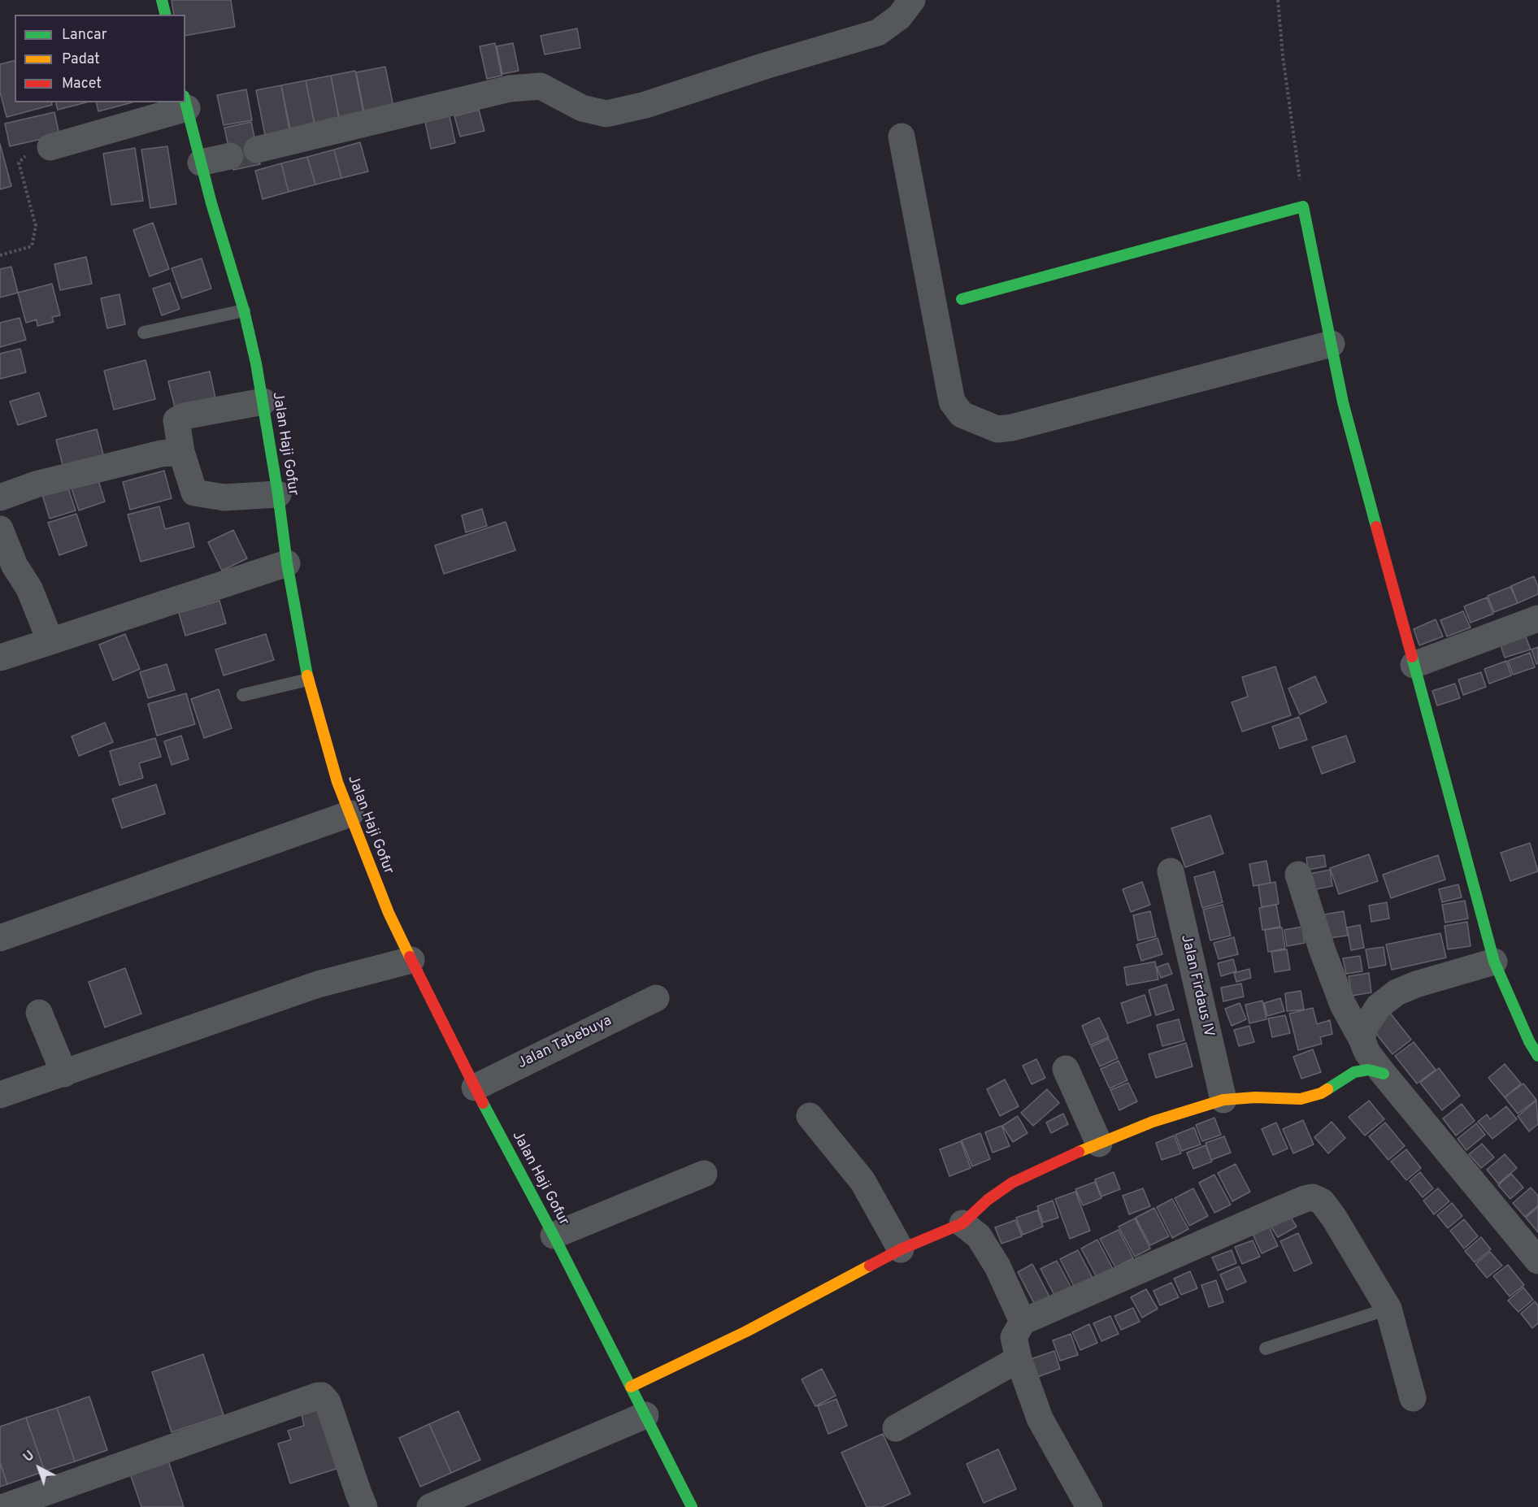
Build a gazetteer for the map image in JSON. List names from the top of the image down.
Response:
{
  "streets": {
    "street": ["Jalan Haji Gofur", "Jalan Firdaus IV", "Jalan Tabebuya"]
  },
  "crossings": [
    ["Jalan Haji Gofur", "Jalan Tabebuya"]
  ],
  "legend": ["Lancar", "Padat", "Macet"],
  "north": "top left"
}
